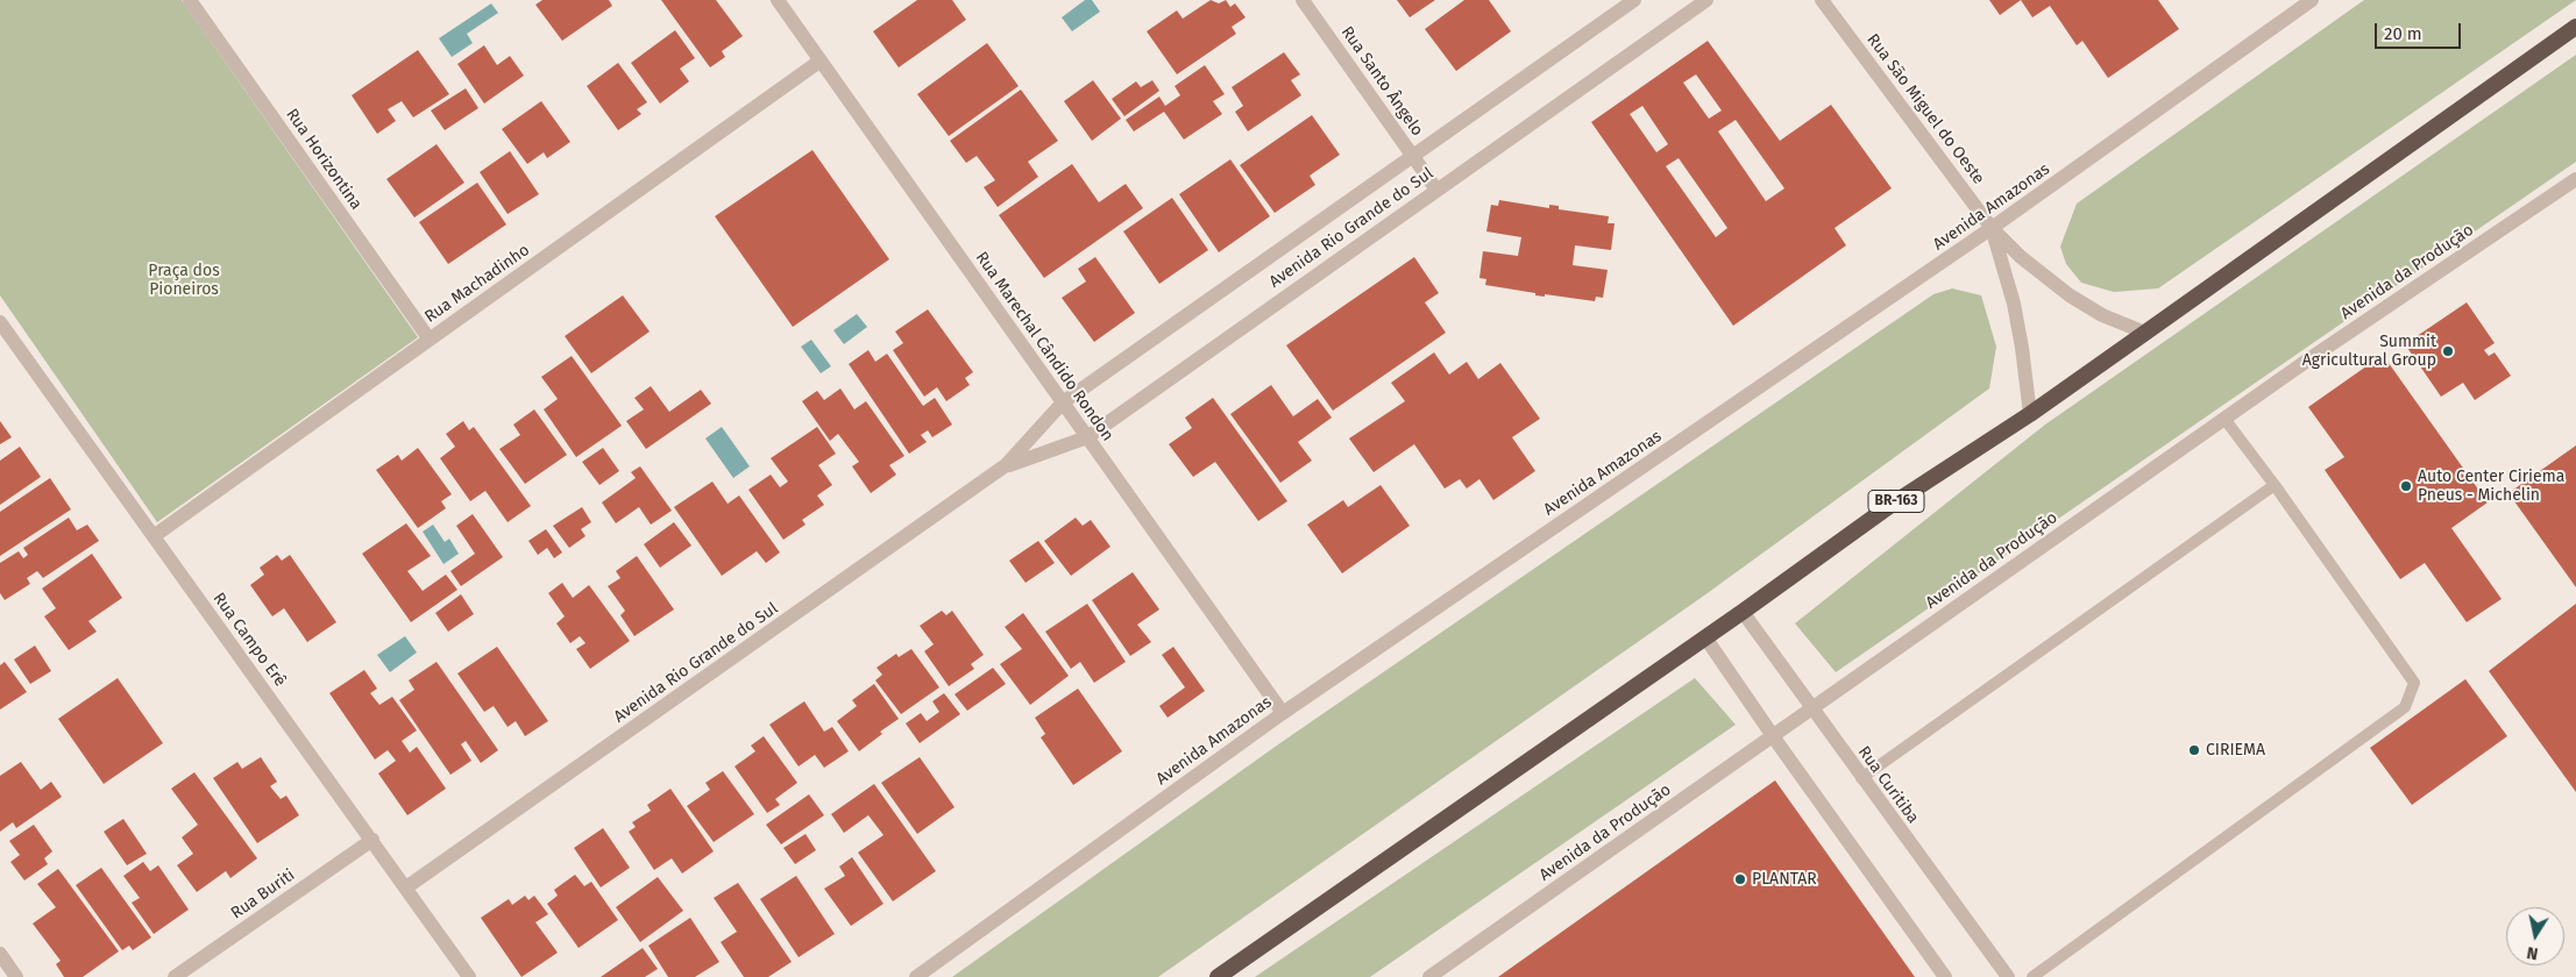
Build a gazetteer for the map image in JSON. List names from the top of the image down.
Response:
{
  "streets": {
    "highway": ["BR-163"],
    "street": [
      "Rua Santo Ângelo",
      "Rua São Miguel do Oeste",
      "Rua Horizontina",
      "Avenida Amazonas",
      "Avenida Rio Grande do Sul",
      "Avenida da Produção",
      "Rua Machadinho",
      "Rua Marechal Cândido Rondon",
      "Rua Campo Erê",
      "Rua Curitiba",
      "Rua Buriti"
    ]
  },
  "crossings": [
    ["Rua Santo Ângelo", "Avenida Rio Grande do Sul"],
    ["Rua São Miguel do Oeste", "Avenida Amazonas"],
    ["Rua São Miguel do Oeste", "BR-163"],
    ["Rua Horizontina", "Rua Machadinho"],
    ["Avenida Amazonas", "Rua Marechal Cândido Rondon"],
    ["Avenida Rio Grande do Sul", "Rua Marechal Cândido Rondon"],
    ["Avenida Rio Grande do Sul", "Rua Campo Erê"],
    ["Avenida da Produção", "Rua Curitiba"],
    ["Rua Machadinho", "Rua Marechal Cândido Rondon"],
    ["Rua Machadinho", "Rua Campo Erê"],
    ["BR-163", "Rua Curitiba"],
    ["Rua Campo Erê", "Rua Buriti"]
  ],
  "parks": ["Praça dos Pioneiros"],
  "places": [
    "Summit Agricultural Group",
    "Auto Center Ciriema Pneus - Michelin",
    "CIRIEMA",
    "PLANTAR"
  ],
  "scale_bar": "20 m",
  "north": "bottom"
}
